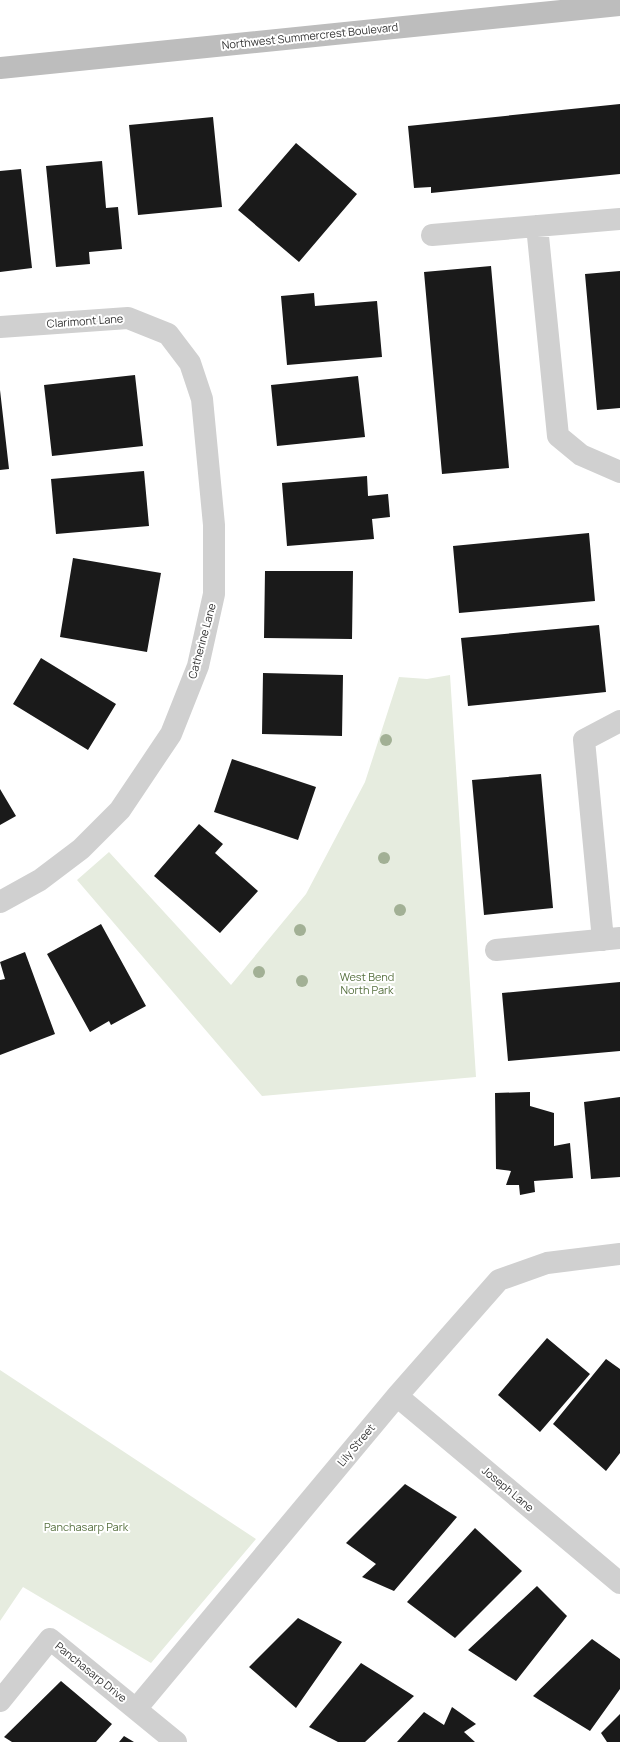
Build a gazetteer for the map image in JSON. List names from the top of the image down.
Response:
{
  "streets": {
    "street": [
      "Northwest Summercrest Boulevard",
      "Clarimont Lane",
      "Catherine Lane",
      "Lily Street",
      "Joseph Lane",
      "Panchasarp Drive"
    ]
  },
  "crossings": [
    ["Clarimont Lane", "Catherine Lane"],
    ["Lily Street", "Joseph Lane"],
    ["Lily Street", "Panchasarp Drive"]
  ],
  "parks": ["West Bend North Park", "Panchasarp Park"]
}
